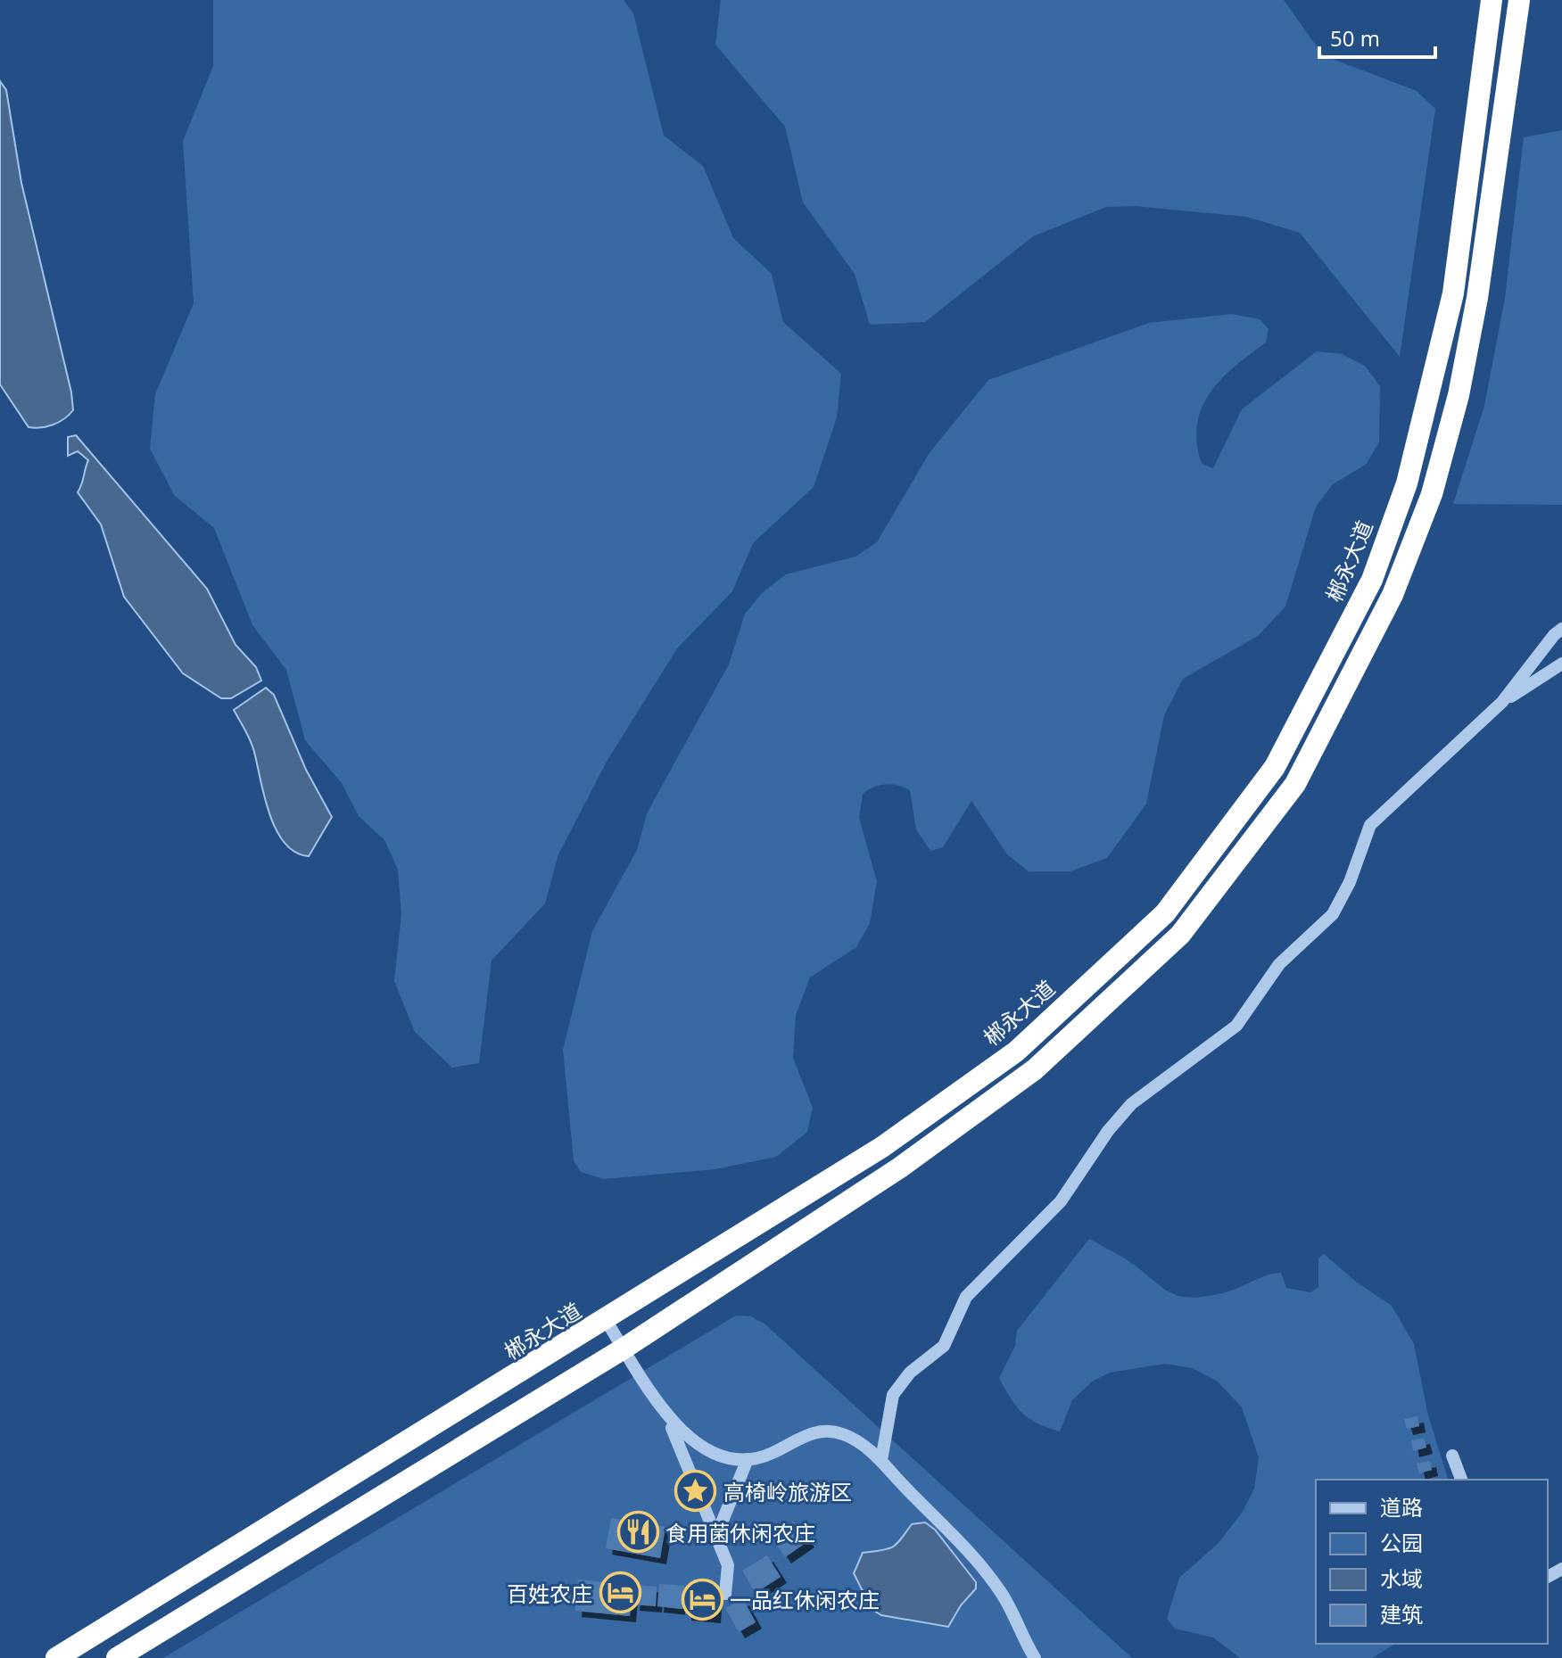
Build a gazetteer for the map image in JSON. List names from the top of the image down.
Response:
{
  "streets": {
    "highway": ["郴永大道"]
  },
  "places": {
    "place": ["高椅岭旅游区"],
    "restaurant": ["食用菌休闲农庄"],
    "hotel": ["百姓农庄", "一品红休闲农庄"]
  },
  "legend": [
    "道路",
    "公园",
    "水域",
    "建筑"
  ],
  "scale_bar": "50 m"
}
